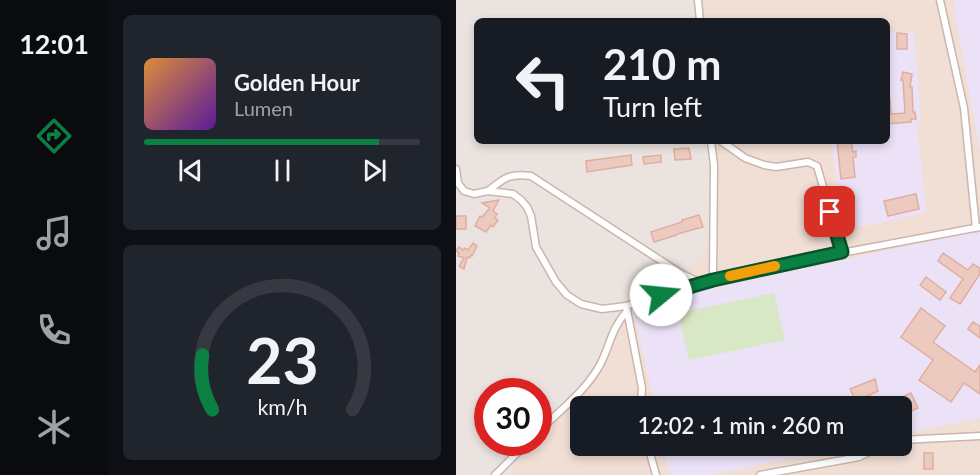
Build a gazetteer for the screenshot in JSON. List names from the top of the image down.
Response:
{
  "page": {
    "tabs": "12:01",
    "turn": ["210 m", "Turn left"],
    "song": ["Golden Hour", "Lumen"],
    "limit": "30",
    "trip": "12:02 · 1 min · 260 m",
    "gauge": ["23", "km/h"]
  }
}
